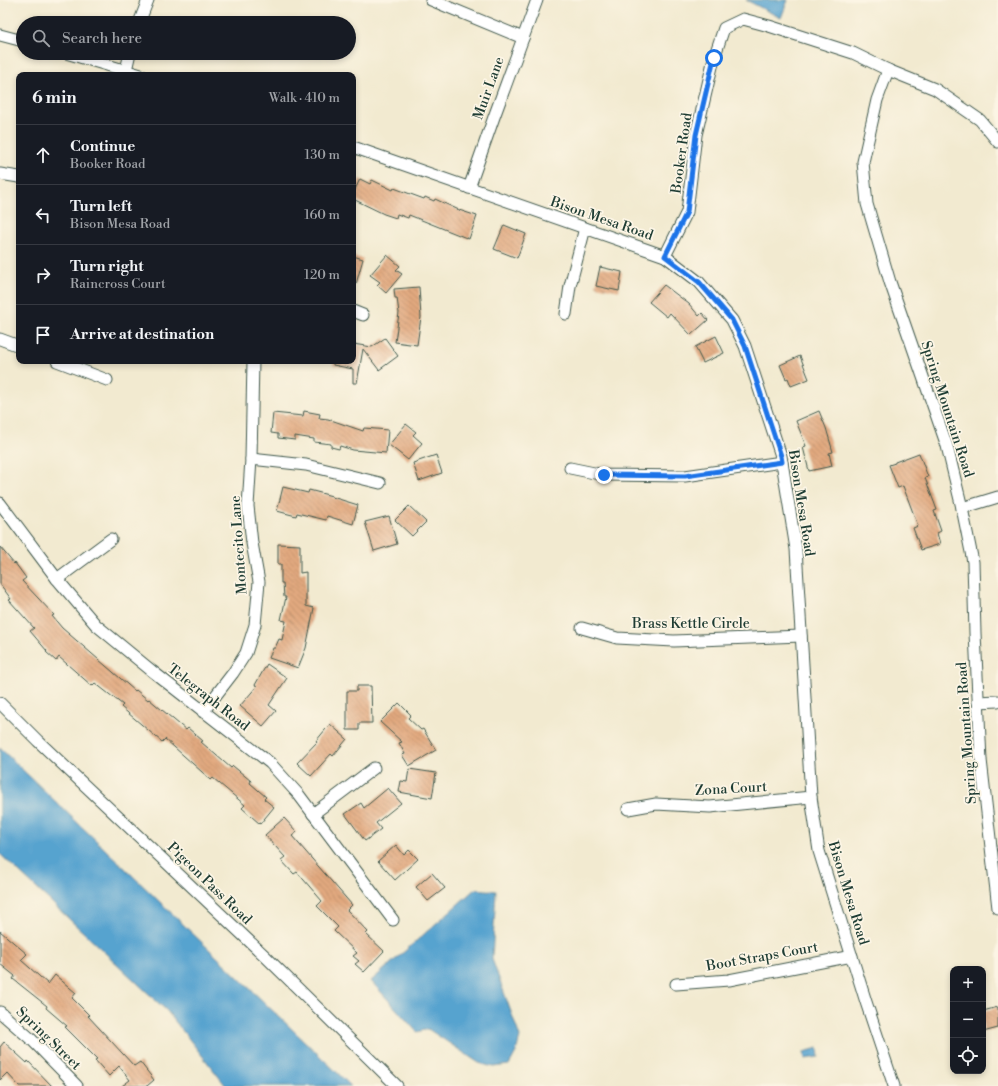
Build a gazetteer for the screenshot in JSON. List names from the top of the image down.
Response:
{
  "streets": {
    "street": [
      "Muir Lane",
      "Booker Road",
      "Bison Mesa Road",
      "Spring Mountain Road",
      "Montecito Lane",
      "Brass Kettle Circle",
      "Telegraph Road",
      "Zona Court",
      "Pigeon Pass Road",
      "Boot Straps Court",
      "Spring Street"
    ]
  },
  "crossings": [
    ["Muir Lane", "Bison Mesa Road"],
    ["Booker Road", "Bison Mesa Road"],
    ["Booker Road", "Spring Mountain Road"],
    ["Bison Mesa Road", "Brass Kettle Circle"],
    ["Bison Mesa Road", "Zona Court"],
    ["Bison Mesa Road", "Boot Straps Court"],
    ["Montecito Lane", "Telegraph Road"]
  ],
  "page": {
    "search": "Search here",
    "heading": ["6 min", "Walk · 410 m"],
    "list": [
      ["Continue", "Booker Road", "130 m"],
      ["Turn left", "Bison Mesa Road", "160 m"],
      ["Turn right", "Raincross Court", "120 m"],
      "Arrive at destination"
    ],
    "map_buttons": ["+", "−"]
  }
}
